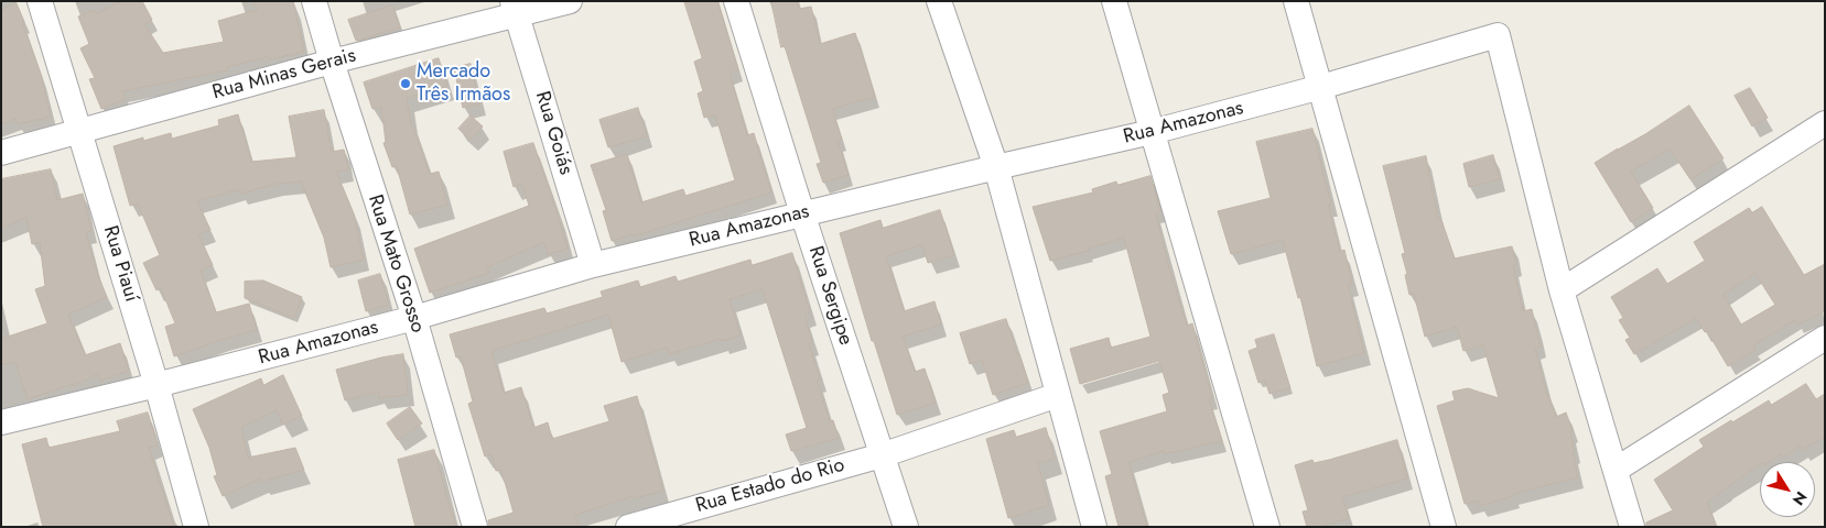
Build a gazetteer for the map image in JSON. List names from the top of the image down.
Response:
{
  "streets": {
    "street": [
      "Rua Minas Gerais",
      "Rua Amazonas",
      "Rua Goiás",
      "Rua Piauí",
      "Rua Mato Grosso",
      "Rua Sergipe",
      "Rua Estado do Rio"
    ]
  },
  "crossings": [
    ["Rua Minas Gerais", "Rua Goiás"],
    ["Rua Minas Gerais", "Rua Piauí"],
    ["Rua Minas Gerais", "Rua Mato Grosso"],
    ["Rua Amazonas", "Rua Goiás"],
    ["Rua Amazonas", "Rua Piauí"],
    ["Rua Amazonas", "Rua Mato Grosso"],
    ["Rua Amazonas", "Rua Sergipe"],
    ["Rua Sergipe", "Rua Estado do Rio"]
  ],
  "places": ["Mercado Três Irmãos"],
  "north": "bottom right"
}
